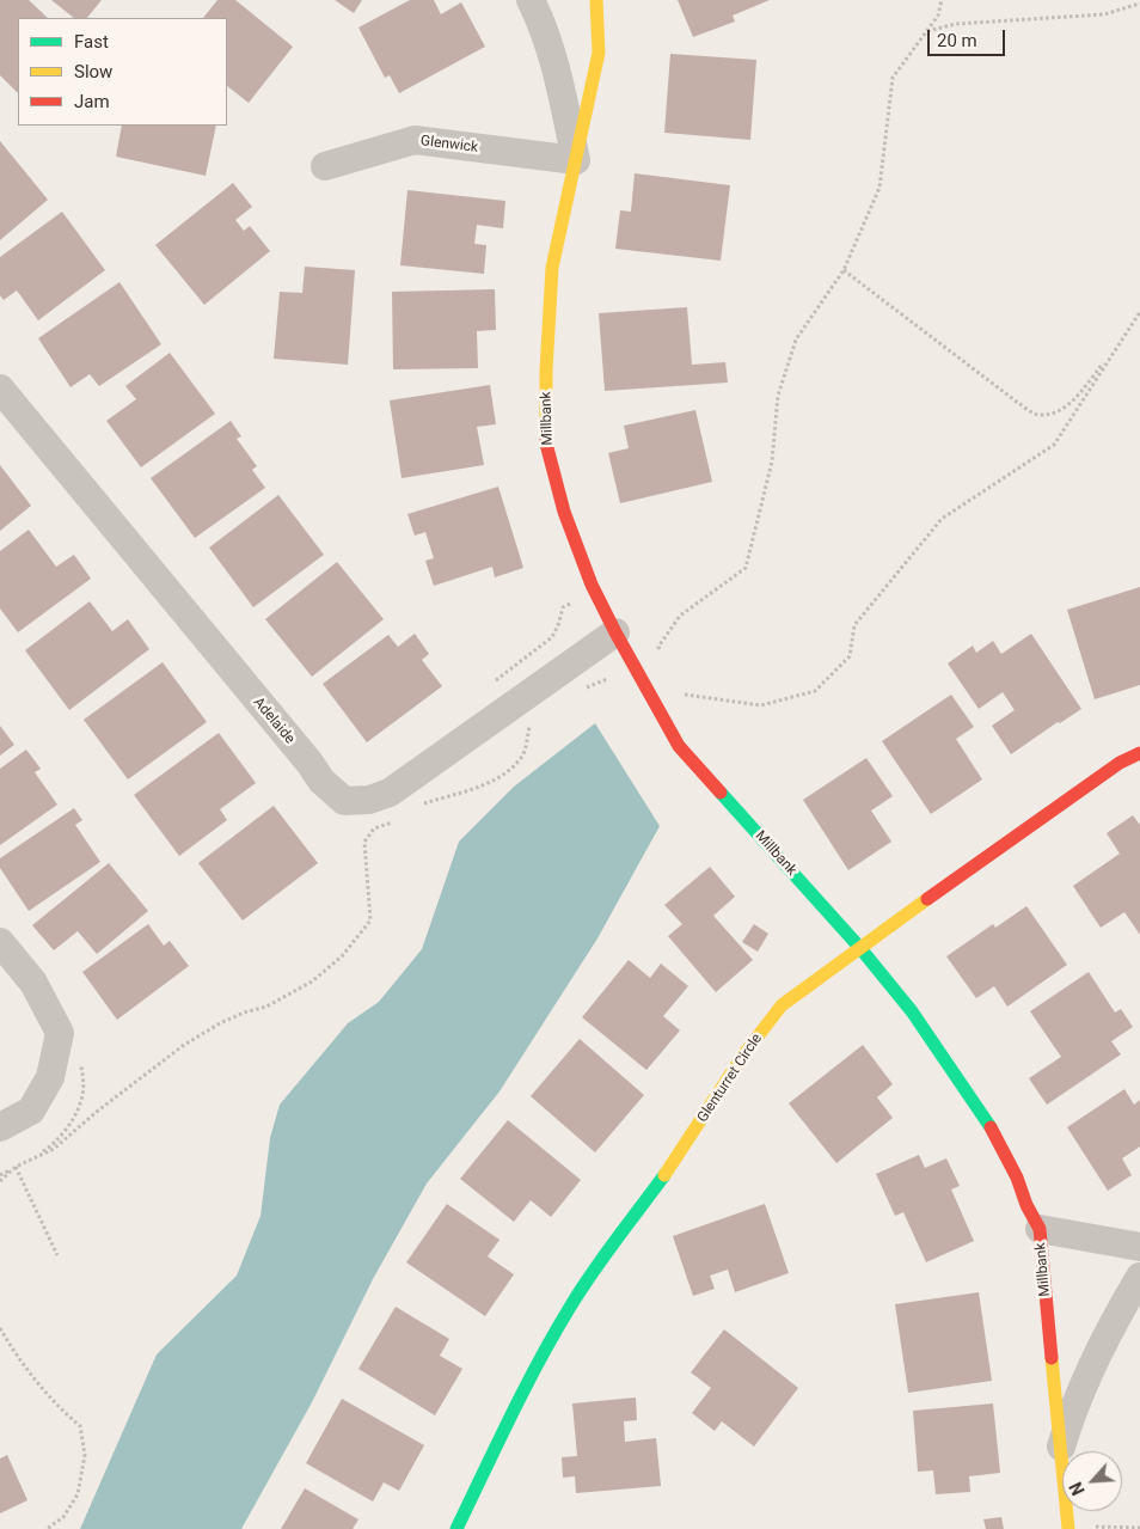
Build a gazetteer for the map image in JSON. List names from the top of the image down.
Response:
{
  "streets": {
    "street": [
      "Glenwick",
      "Millbank",
      "Adelaide",
      "Glenturret Circle"
    ]
  },
  "crossings": [
    ["Glenwick", "Millbank"],
    ["Millbank", "Adelaide"],
    ["Millbank", "Glenturret Circle"]
  ],
  "legend": ["Fast", "Slow", "Jam"],
  "scale_bar": "20 m",
  "north": "bottom left"
}
